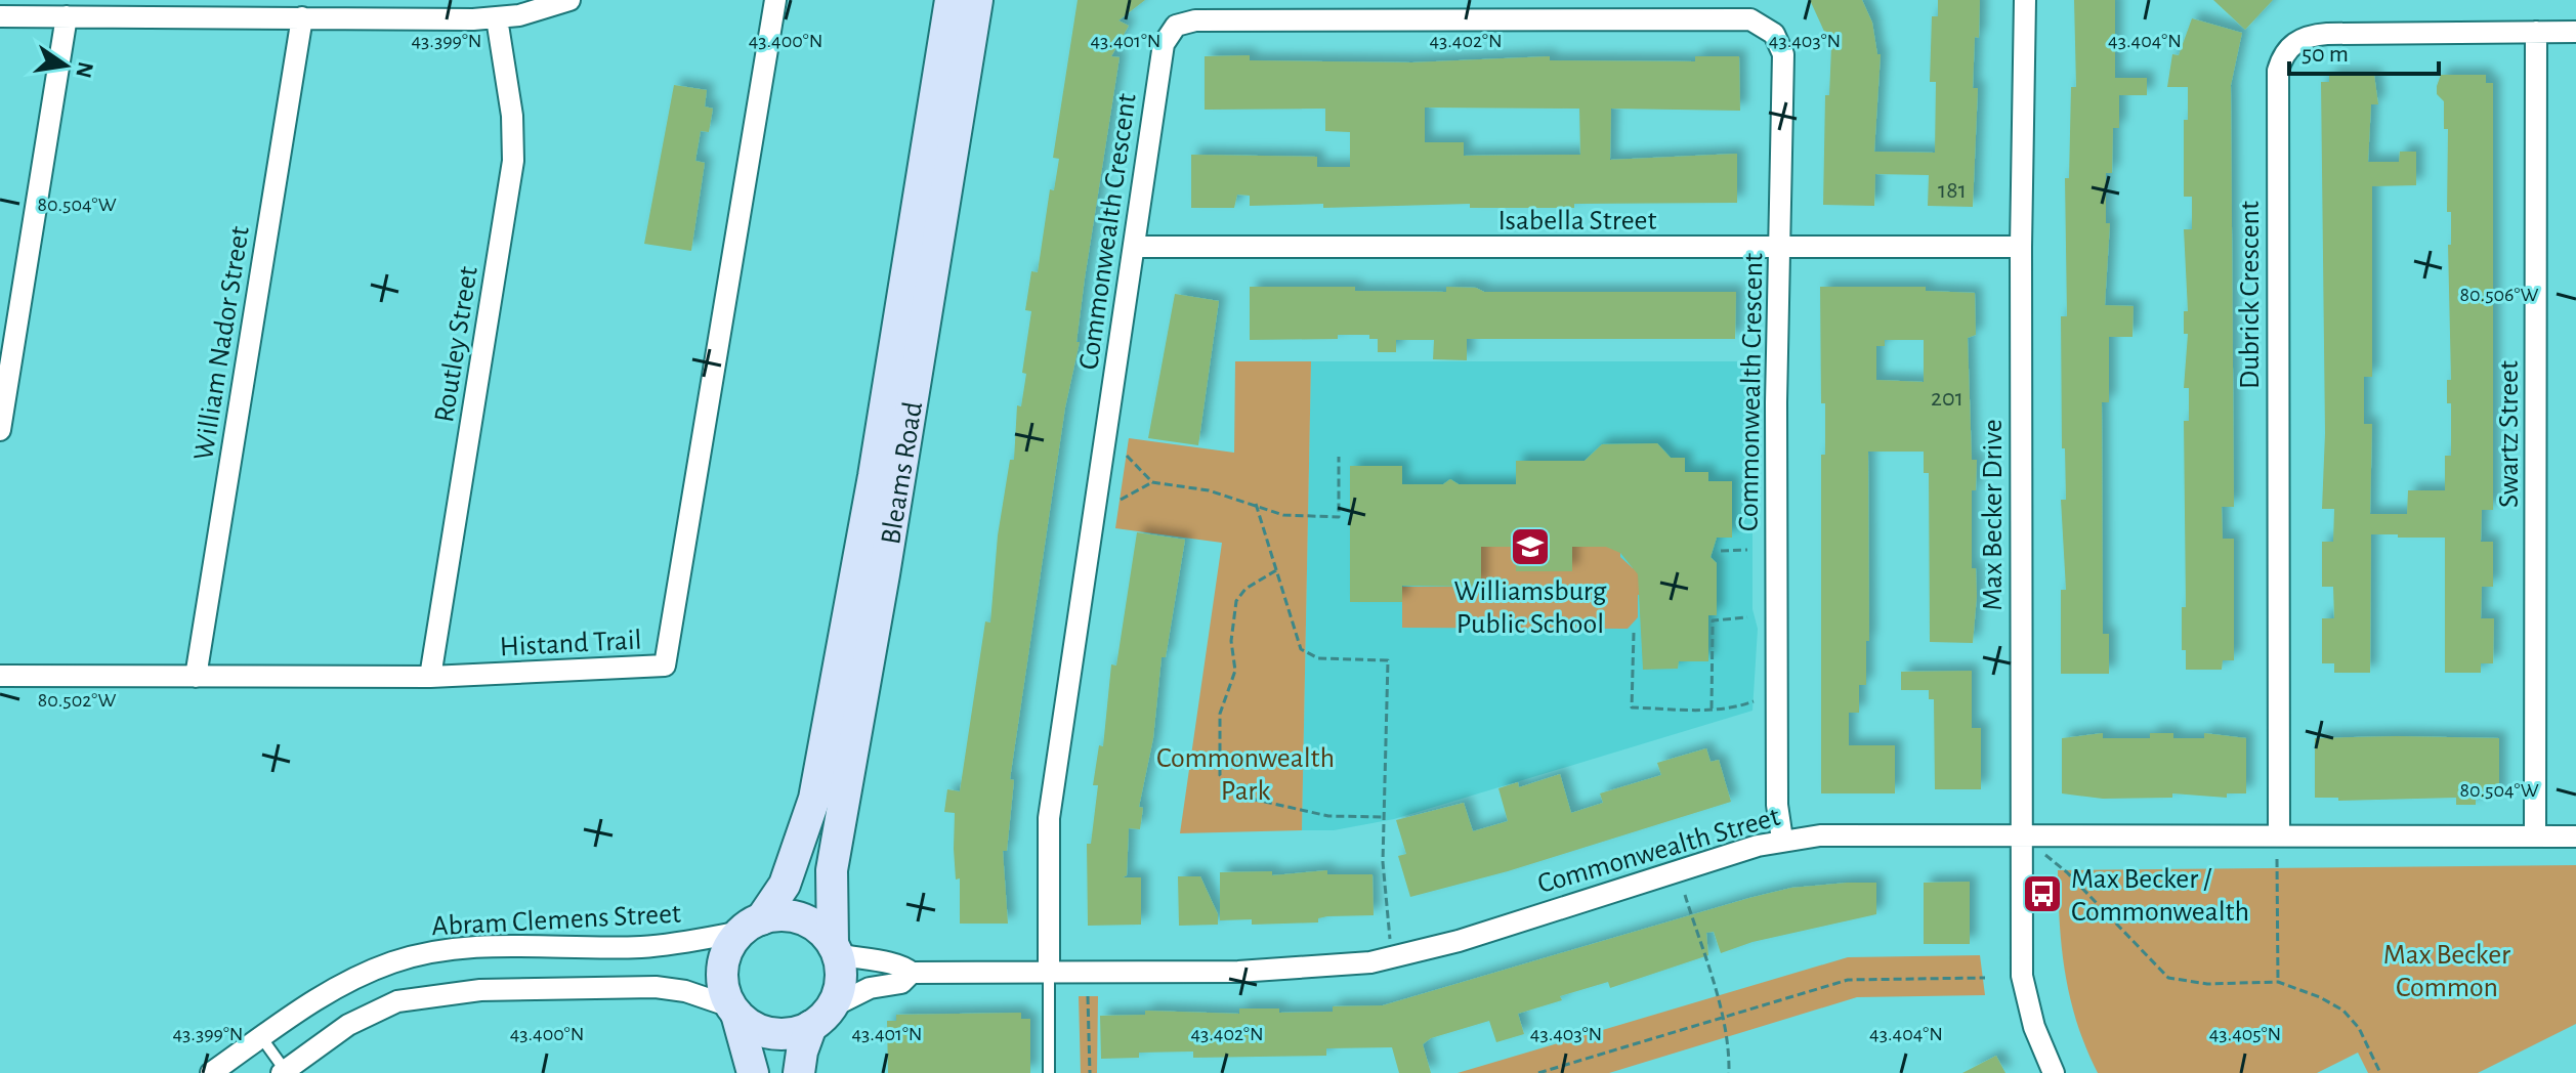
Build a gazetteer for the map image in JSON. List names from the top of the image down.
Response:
{
  "streets": {
    "main road": ["Bleams Road"],
    "street": [
      "Isabella Street",
      "Commonwealth Crescent",
      "Dubrick Crescent",
      "William Nador Street",
      "Routley Street",
      "Swartz Street",
      "Max Becker Drive",
      "Histand Trail",
      "Commonwealth Street",
      "Abram Clemens Street"
    ]
  },
  "crossings": [
    ["Isabella Street", "Commonwealth Crescent"],
    ["Isabella Street", "Max Becker Drive"],
    ["Commonwealth Crescent", "Commonwealth Street"],
    ["Dubrick Crescent", "Swartz Street"],
    ["Dubrick Crescent", "Commonwealth Street"],
    ["William Nador Street", "Histand Trail"],
    ["Routley Street", "Histand Trail"],
    ["Swartz Street", "Commonwealth Street"],
    ["Bleams Road", "Commonwealth Street"],
    ["Bleams Road", "Abram Clemens Street"],
    ["Max Becker Drive", "Commonwealth Street"],
    ["Commonwealth Street", "Abram Clemens Street"]
  ],
  "parks": ["Commonwealth Park", "Max Becker Common"],
  "places": {
    "school or university": ["Williamsburg Public School"],
    "bus stop": ["Max Becker / Commonwealth"]
  },
  "house_numbers": ["181", "201"],
  "scale_bar": "50 m",
  "north": "right",
  "coordinates": [
    "43.399°N",
    "43.400°N",
    "43.401°N",
    "43.402°N",
    "43.403°N",
    "43.404°N",
    "80.504°W",
    "80.506°W",
    "80.502°W",
    "43.405°N"
  ]
}
